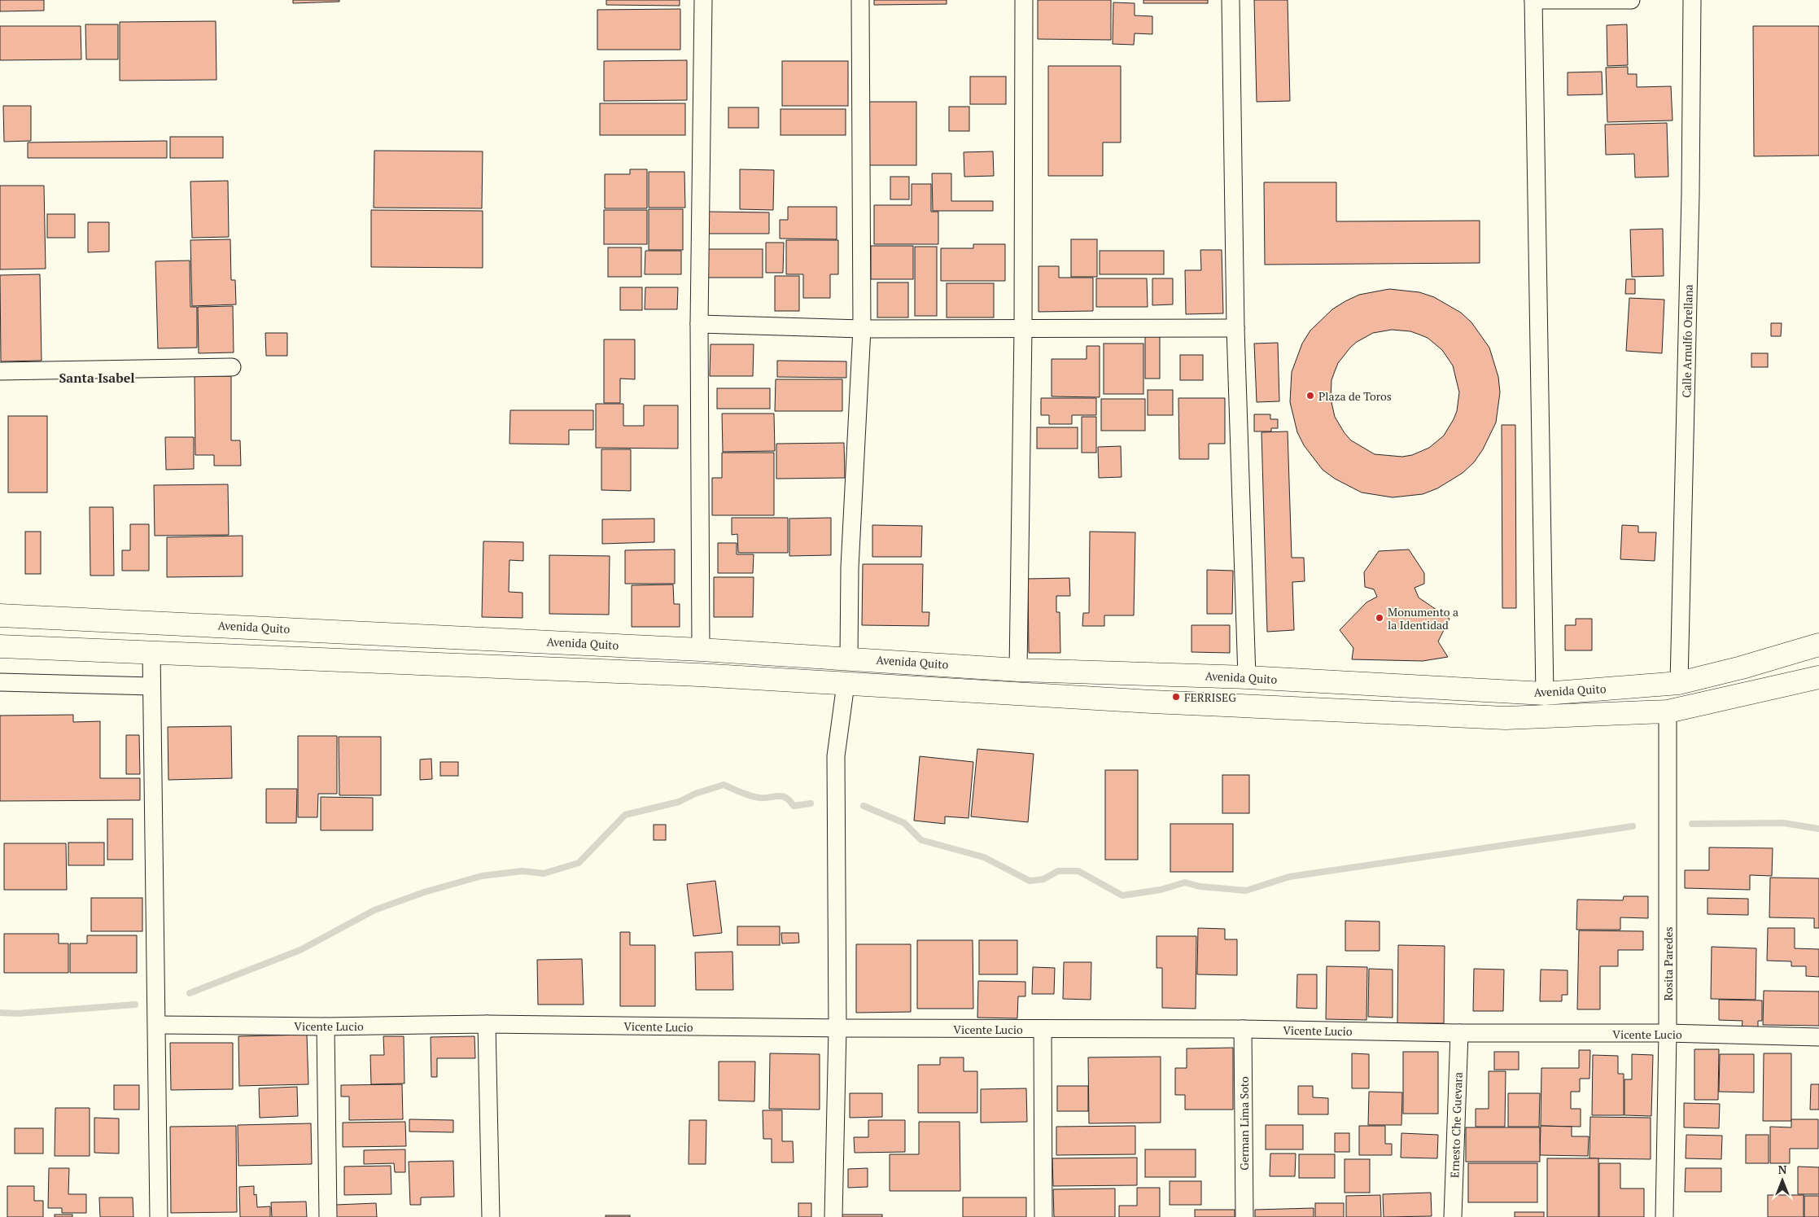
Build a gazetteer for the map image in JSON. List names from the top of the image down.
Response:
{
  "streets": {
    "highway": ["Avenida Quito"],
    "street": [
      "Calle Arnulfo Orellana",
      "Rosita Paredes",
      "Vicente Lucio",
      "German Lima Soto",
      "Ernesto Che Guevara"
    ]
  },
  "crossings": [
    ["Calle Arnulfo Orellana", "Avenida Quito"],
    ["Rosita Paredes", "Vicente Lucio"],
    ["Vicente Lucio", "German Lima Soto"],
    ["Vicente Lucio", "Ernesto Che Guevara"]
  ],
  "districts": ["Santa Isabel"],
  "places": ["Plaza de Toros", "Monumento a la Identidad", "FERRISEG"],
  "north": "top"
}
